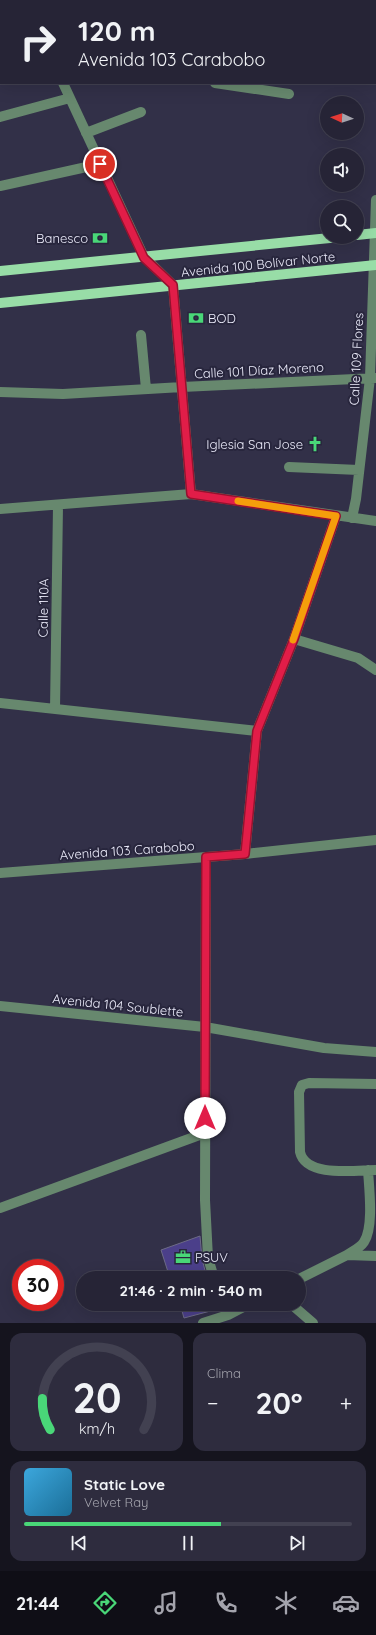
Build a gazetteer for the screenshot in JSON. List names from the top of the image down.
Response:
{
  "streets": {
    "main road": ["Avenida 100 Bolívar Norte"],
    "street": [
      "Calle 109 Flores",
      "Calle 101 Díaz Moreno",
      "Calle 110A",
      "Avenida 103 Carabobo",
      "Avenida 104 Soublette"
    ]
  },
  "crossings": [
    ["Avenida 100 Bolívar Norte", "Calle 109 Flores"],
    ["Calle 109 Flores", "Calle 101 Díaz Moreno"]
  ],
  "places": {
    "bank": ["Banesco", "BOD"],
    "church": ["Iglesia San Jose"],
    "office": ["PSUV"]
  },
  "north": "left",
  "page": {
    "turn": ["120 m", "Avenida 103 Carabobo"],
    "limit": "30",
    "trip": "21:46 · 2 min · 540 m",
    "tile": "Clima",
    "heat": ["−", "20°", "+"],
    "song": ["Static Love", "Velvet Ray"],
    "tabs": "21:44",
    "gauge": ["20", "km/h"]
  }
}
